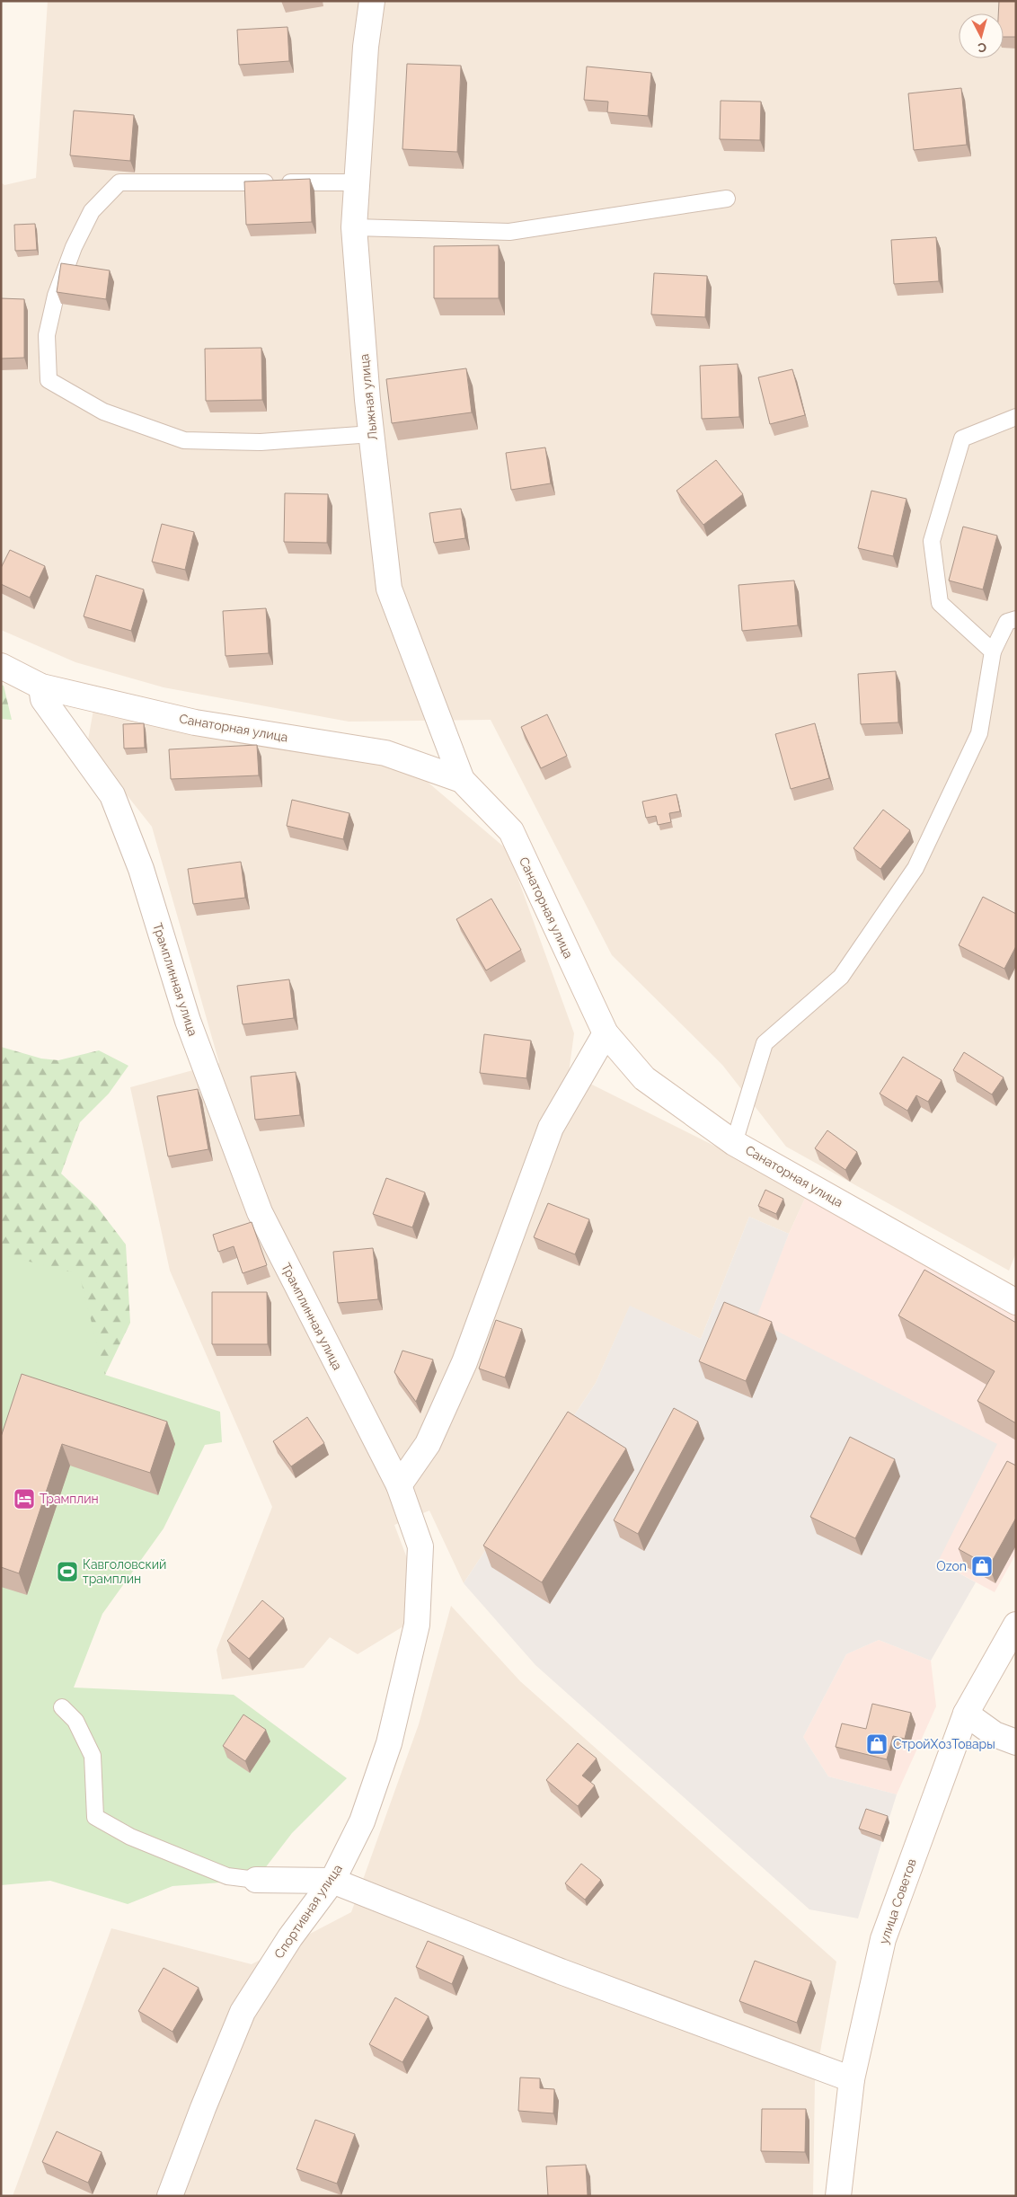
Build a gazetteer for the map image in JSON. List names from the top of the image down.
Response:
{
  "streets": {
    "street": [
      "Лыжная улица",
      "Санаторная улица",
      "Трамплинная улица",
      "улица Советов",
      "Спортивная улица"
    ]
  },
  "crossings": [
    ["Лыжная улица", "Санаторная улица"],
    ["Санаторная улица", "Трамплинная улица"],
    ["Трамплинная улица", "Спортивная улица"]
  ],
  "places": {
    "hotel": ["Трамплин"],
    "shop": ["Ozon", "СтройХозТовары"],
    "sports": ["Кавголовский трамплин"]
  },
  "north": "bottom"
}
